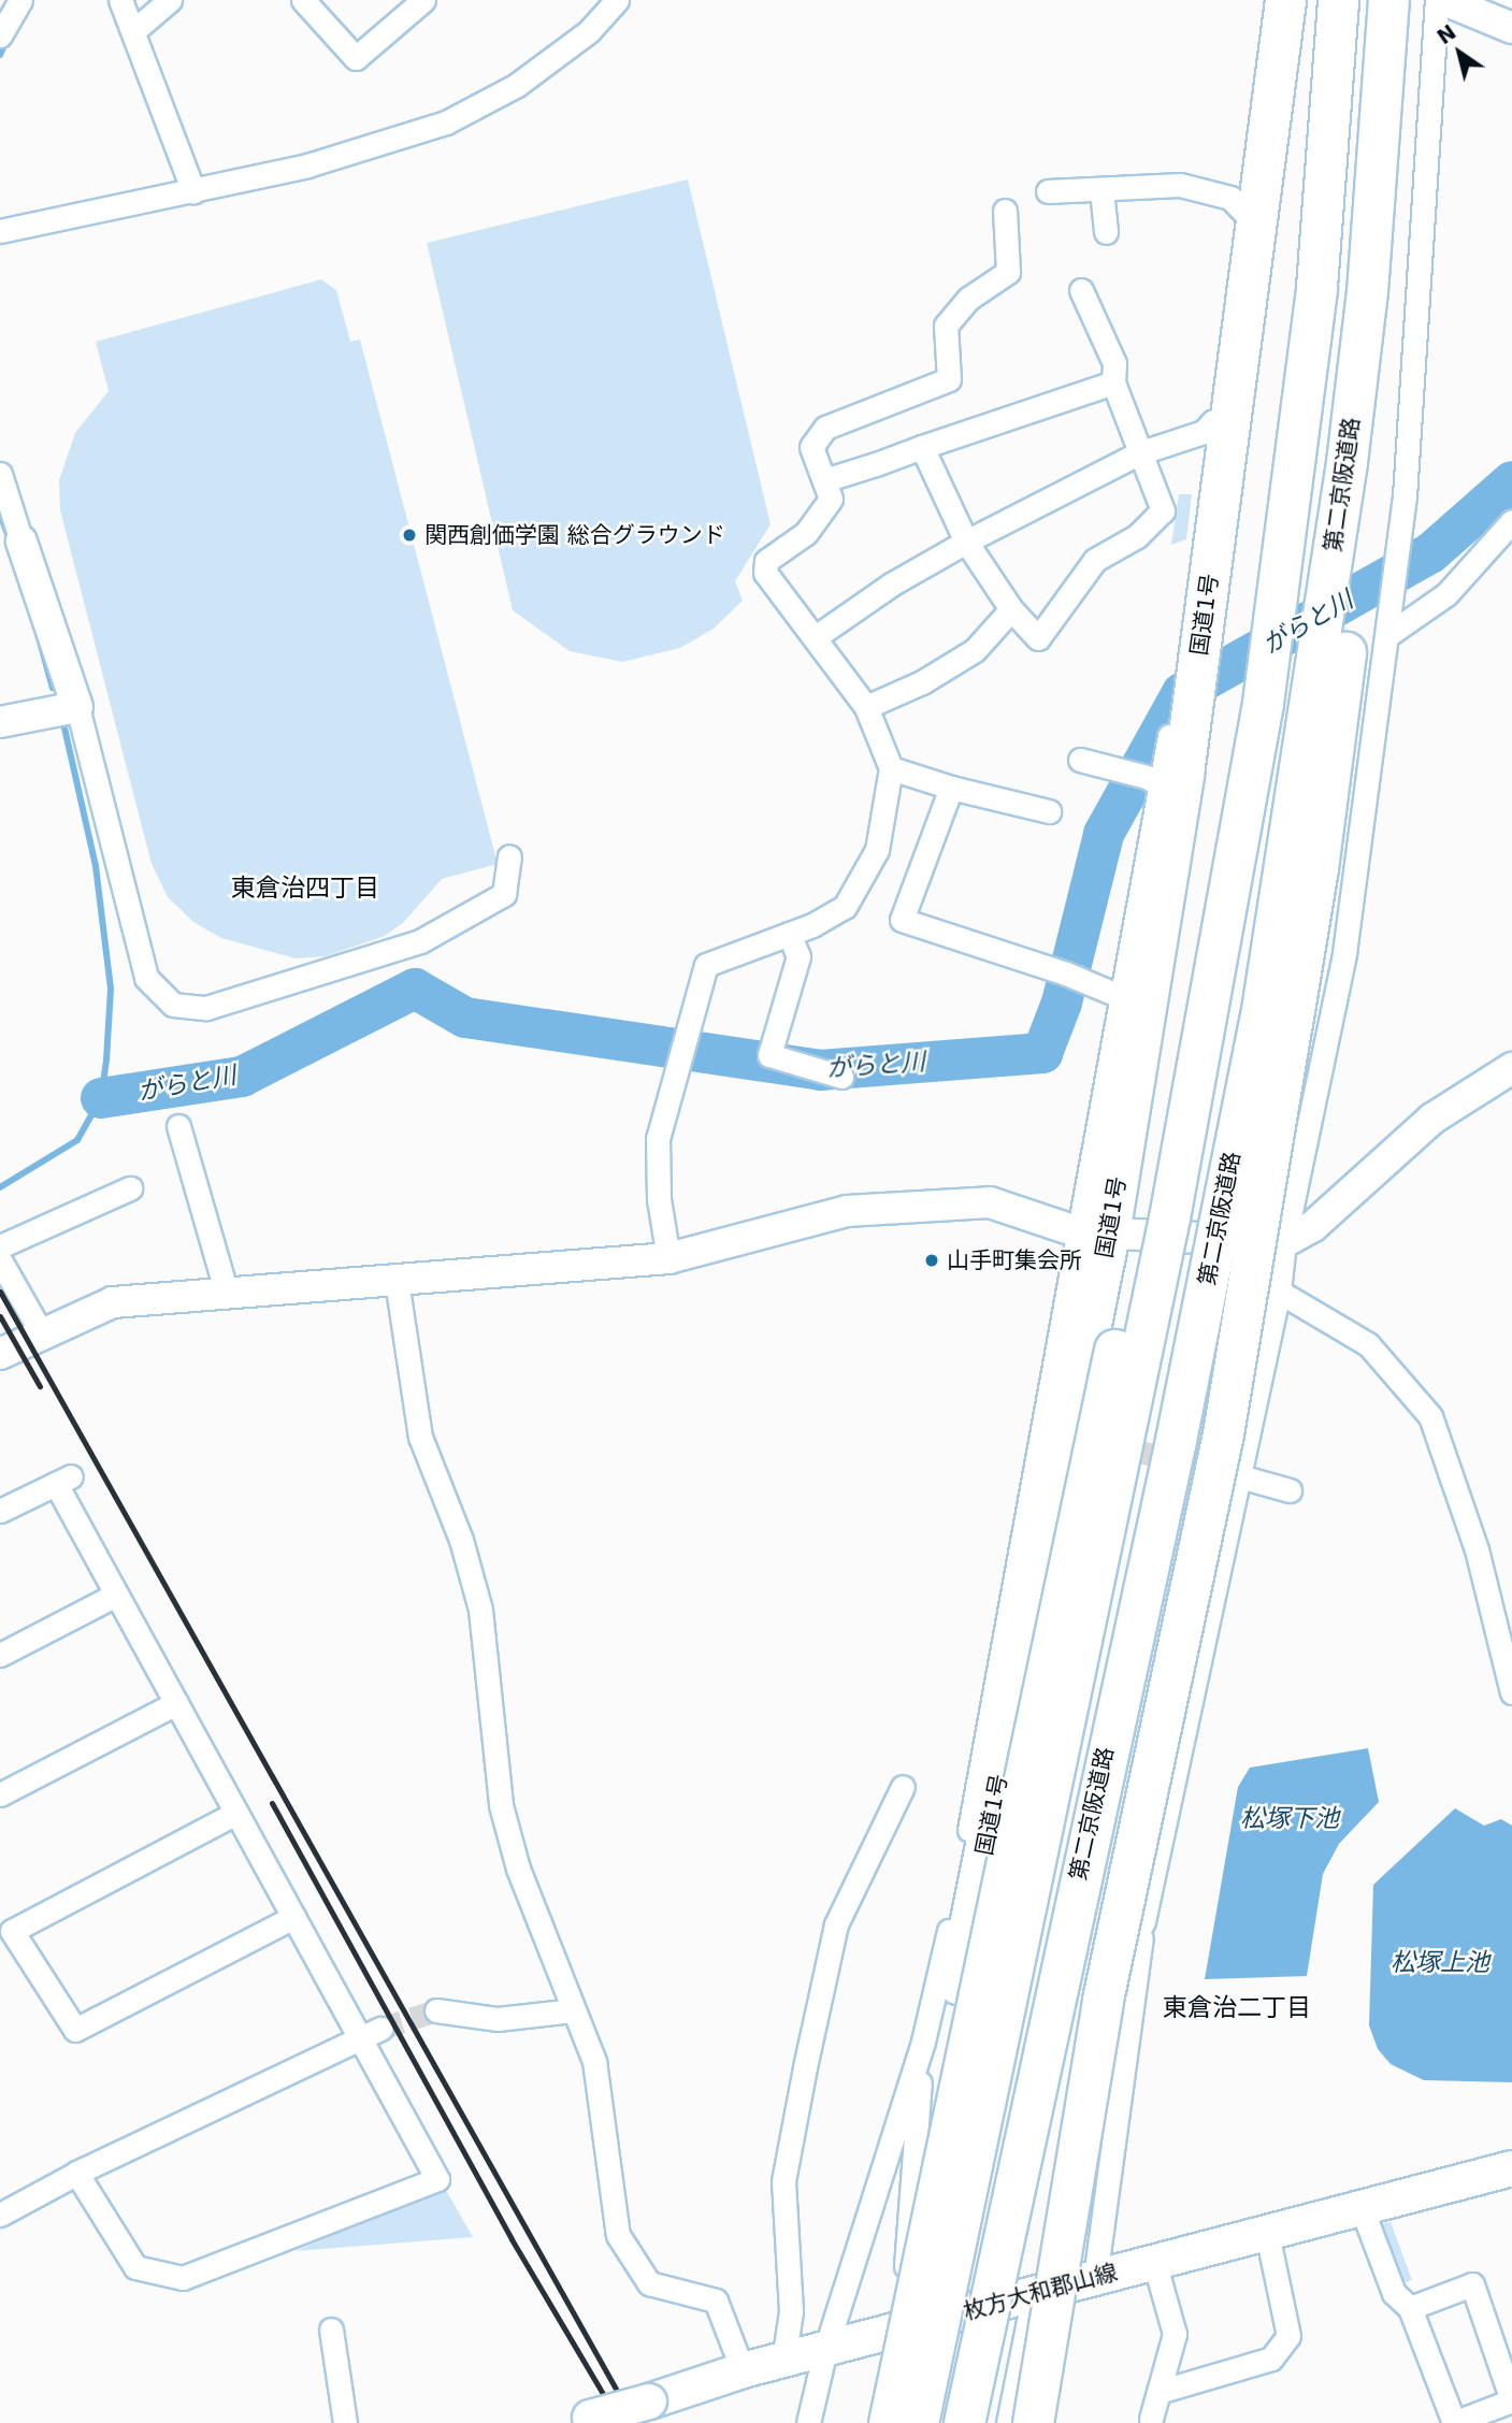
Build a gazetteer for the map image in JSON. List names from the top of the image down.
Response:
{
  "streets": {
    "highway": ["第二京阪道路", "国道1号"],
    "main road": ["枚方大和郡山線"]
  },
  "districts": ["東倉治四丁目", "東倉治二丁目"],
  "water": ["がらと川", "松塚下池", "松塚上池"],
  "places": ["関西創価学園 総合グラウンド", "山手町集会所"],
  "north": "top left"
}
